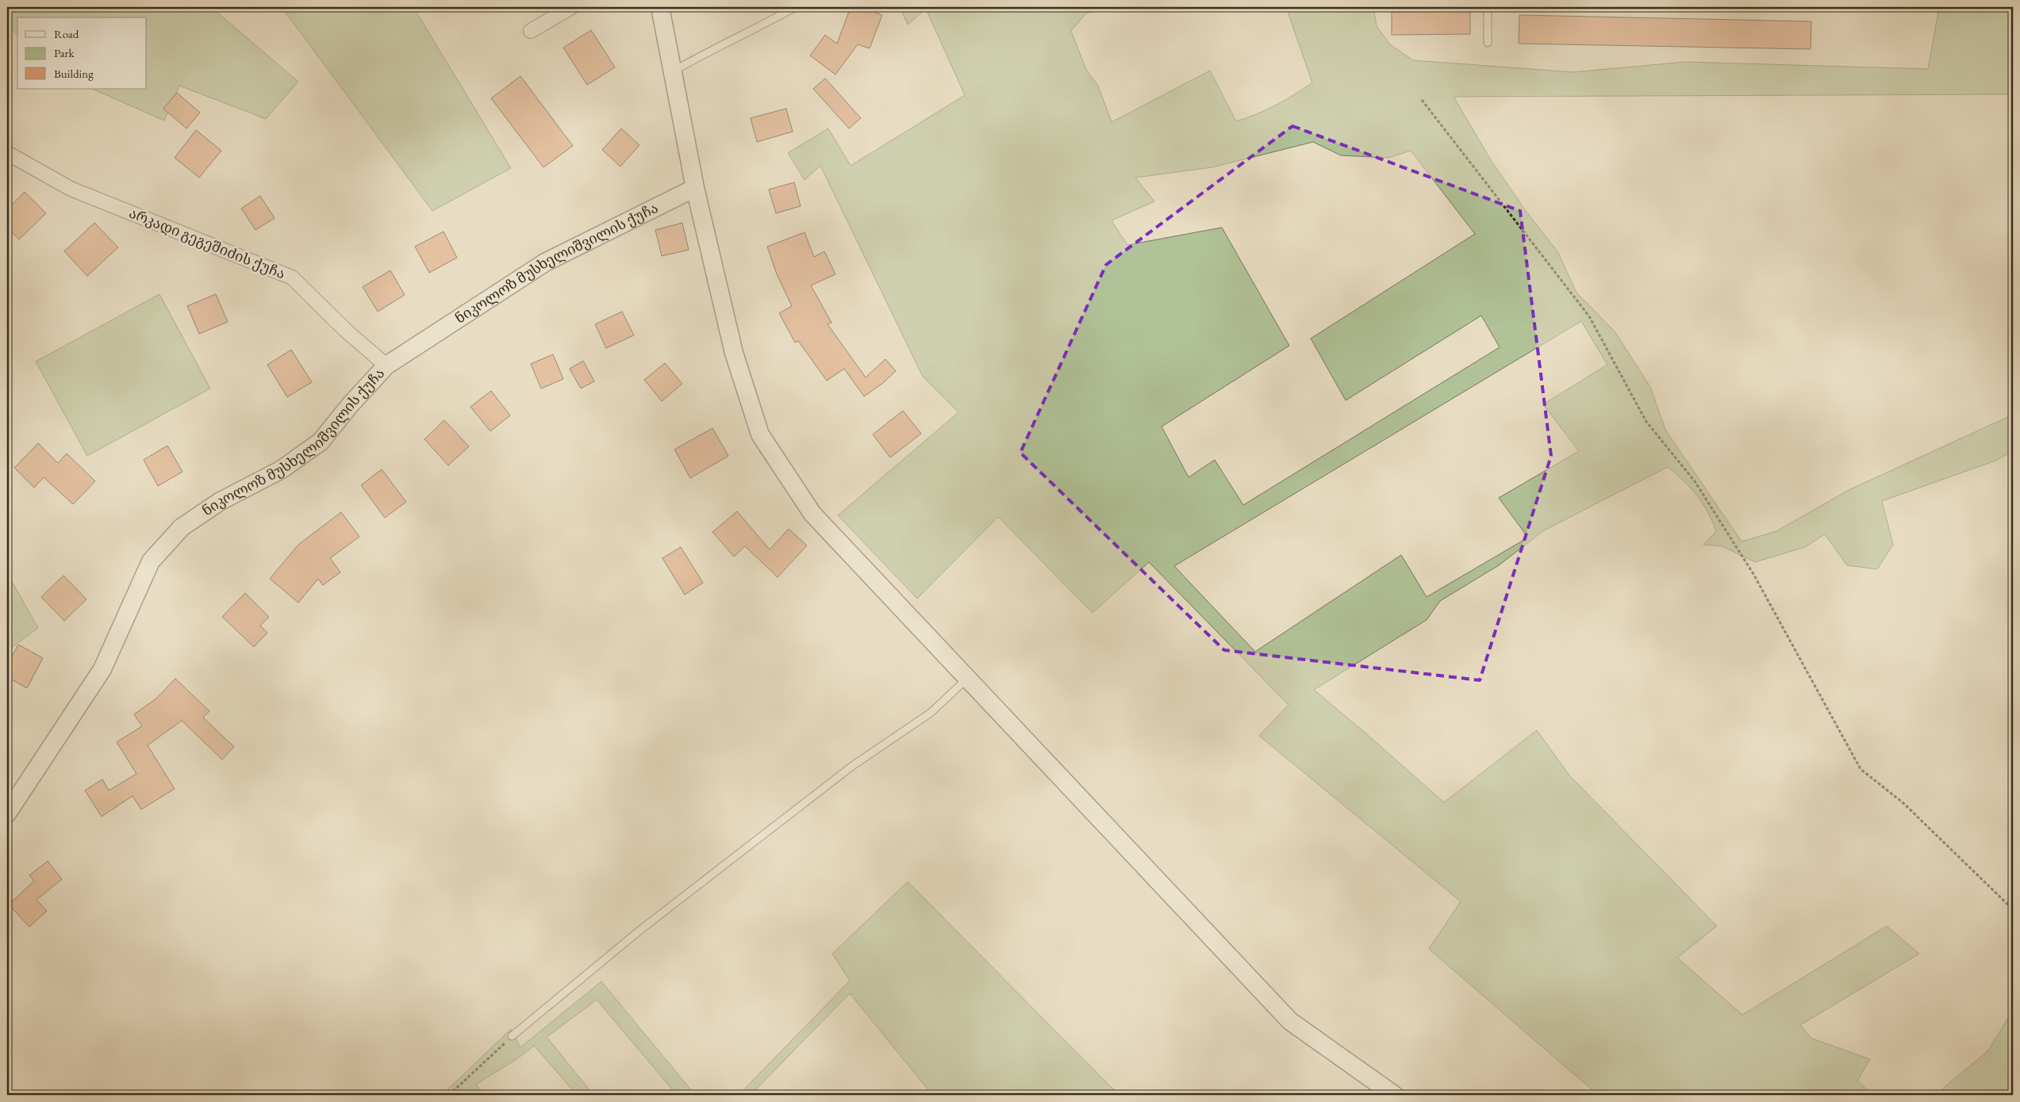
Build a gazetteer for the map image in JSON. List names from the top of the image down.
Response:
{
  "streets": {
    "street": ["არკადი გეგეშიძის ქუჩა", "ნიკოლოზ მუსხელიშვილის ქუჩა"]
  },
  "crossings": [
    ["არკადი გეგეშიძის ქუჩა", "ნიკოლოზ მუსხელიშვილის ქუჩა"]
  ],
  "legend": ["Road", "Park", "Building"]
}
